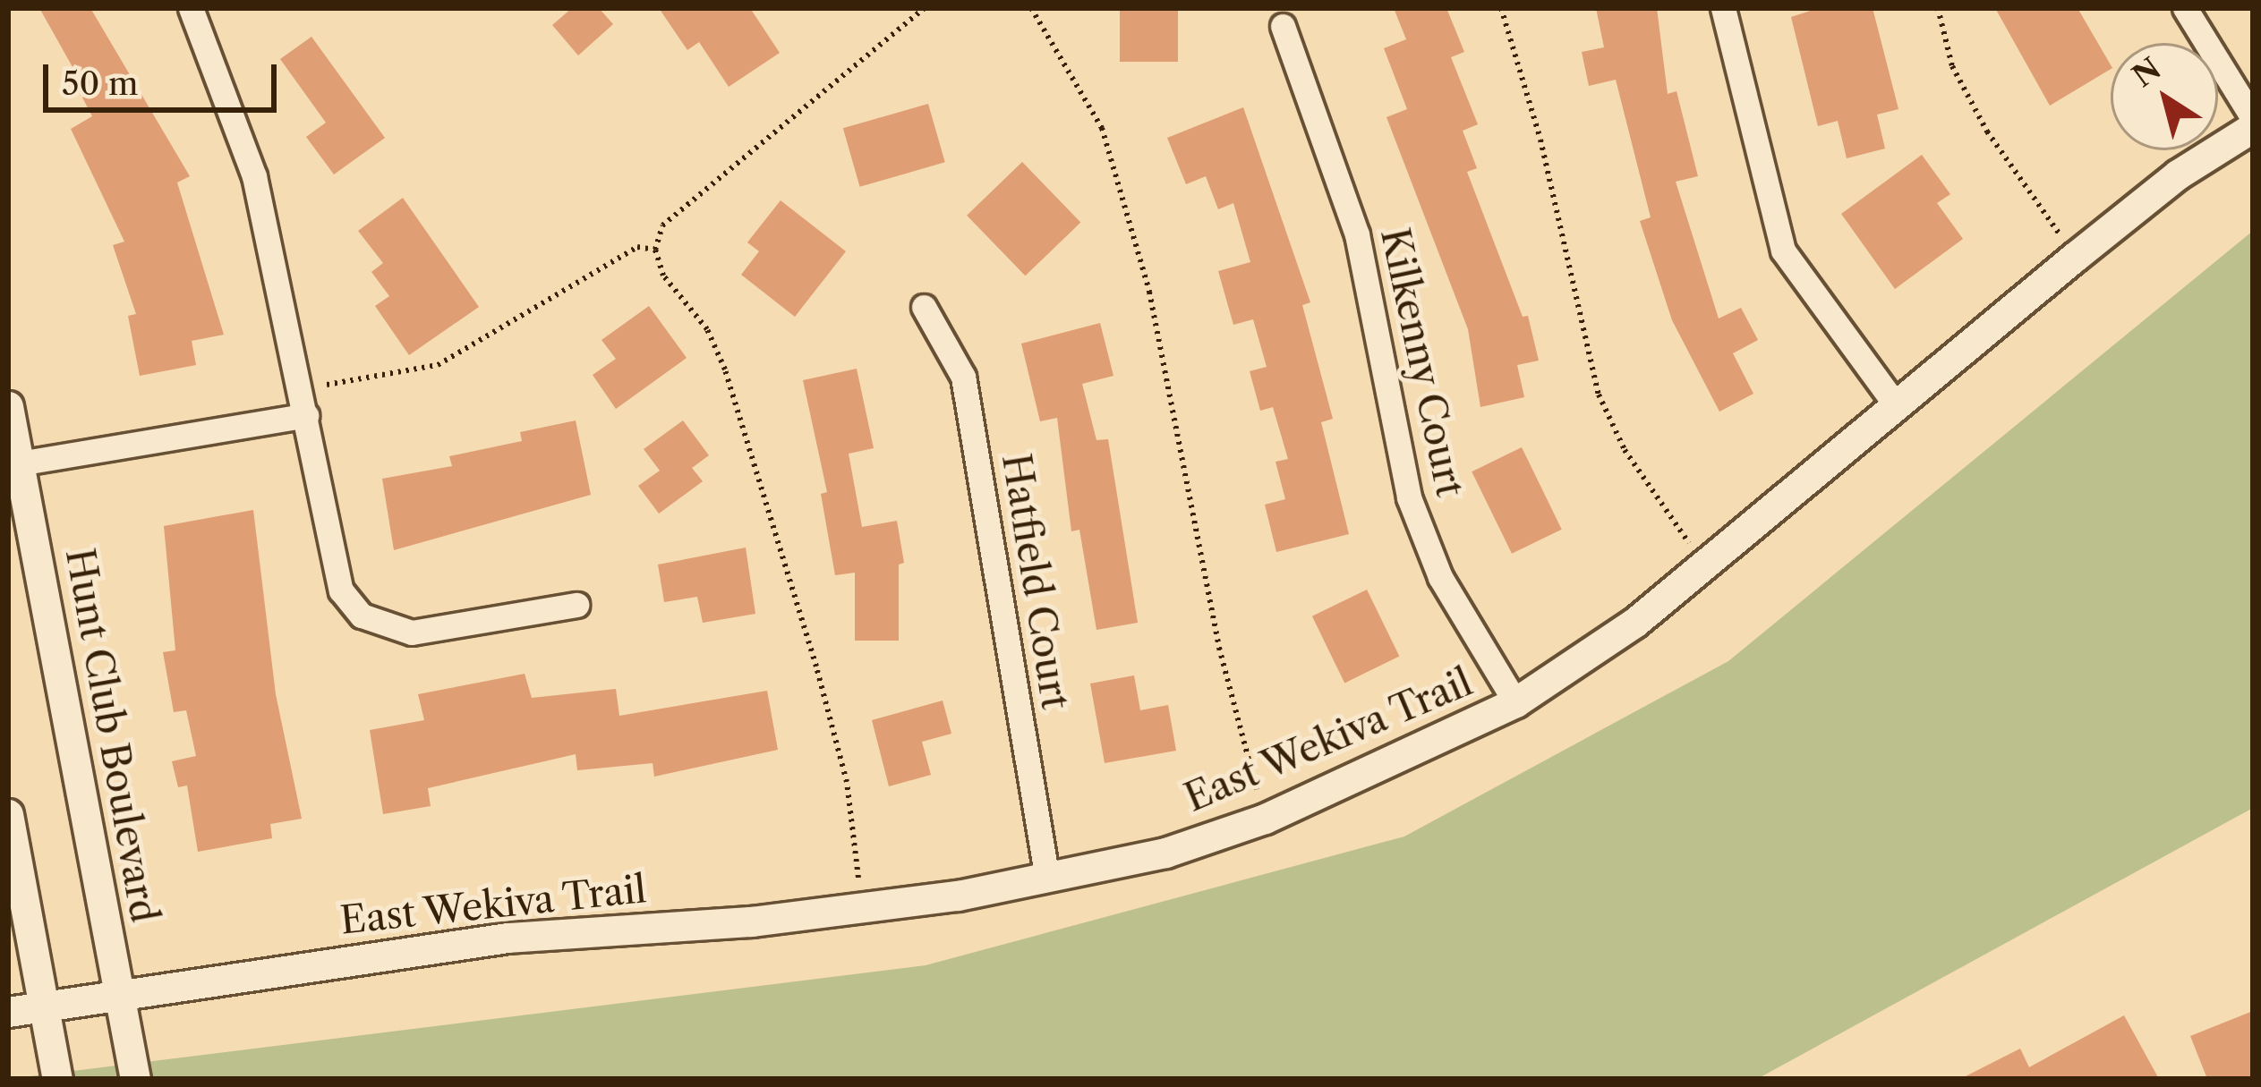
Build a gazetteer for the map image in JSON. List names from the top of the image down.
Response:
{
  "streets": {
    "street": [
      "Kilkenny Court",
      "Hatfield Court",
      "Hunt Club Boulevard",
      "East Wekiva Trail"
    ]
  },
  "crossings": [
    ["Kilkenny Court", "East Wekiva Trail"],
    ["Hatfield Court", "East Wekiva Trail"],
    ["Hunt Club Boulevard", "East Wekiva Trail"]
  ],
  "scale_bar": "50 m",
  "north": "top left"
}
